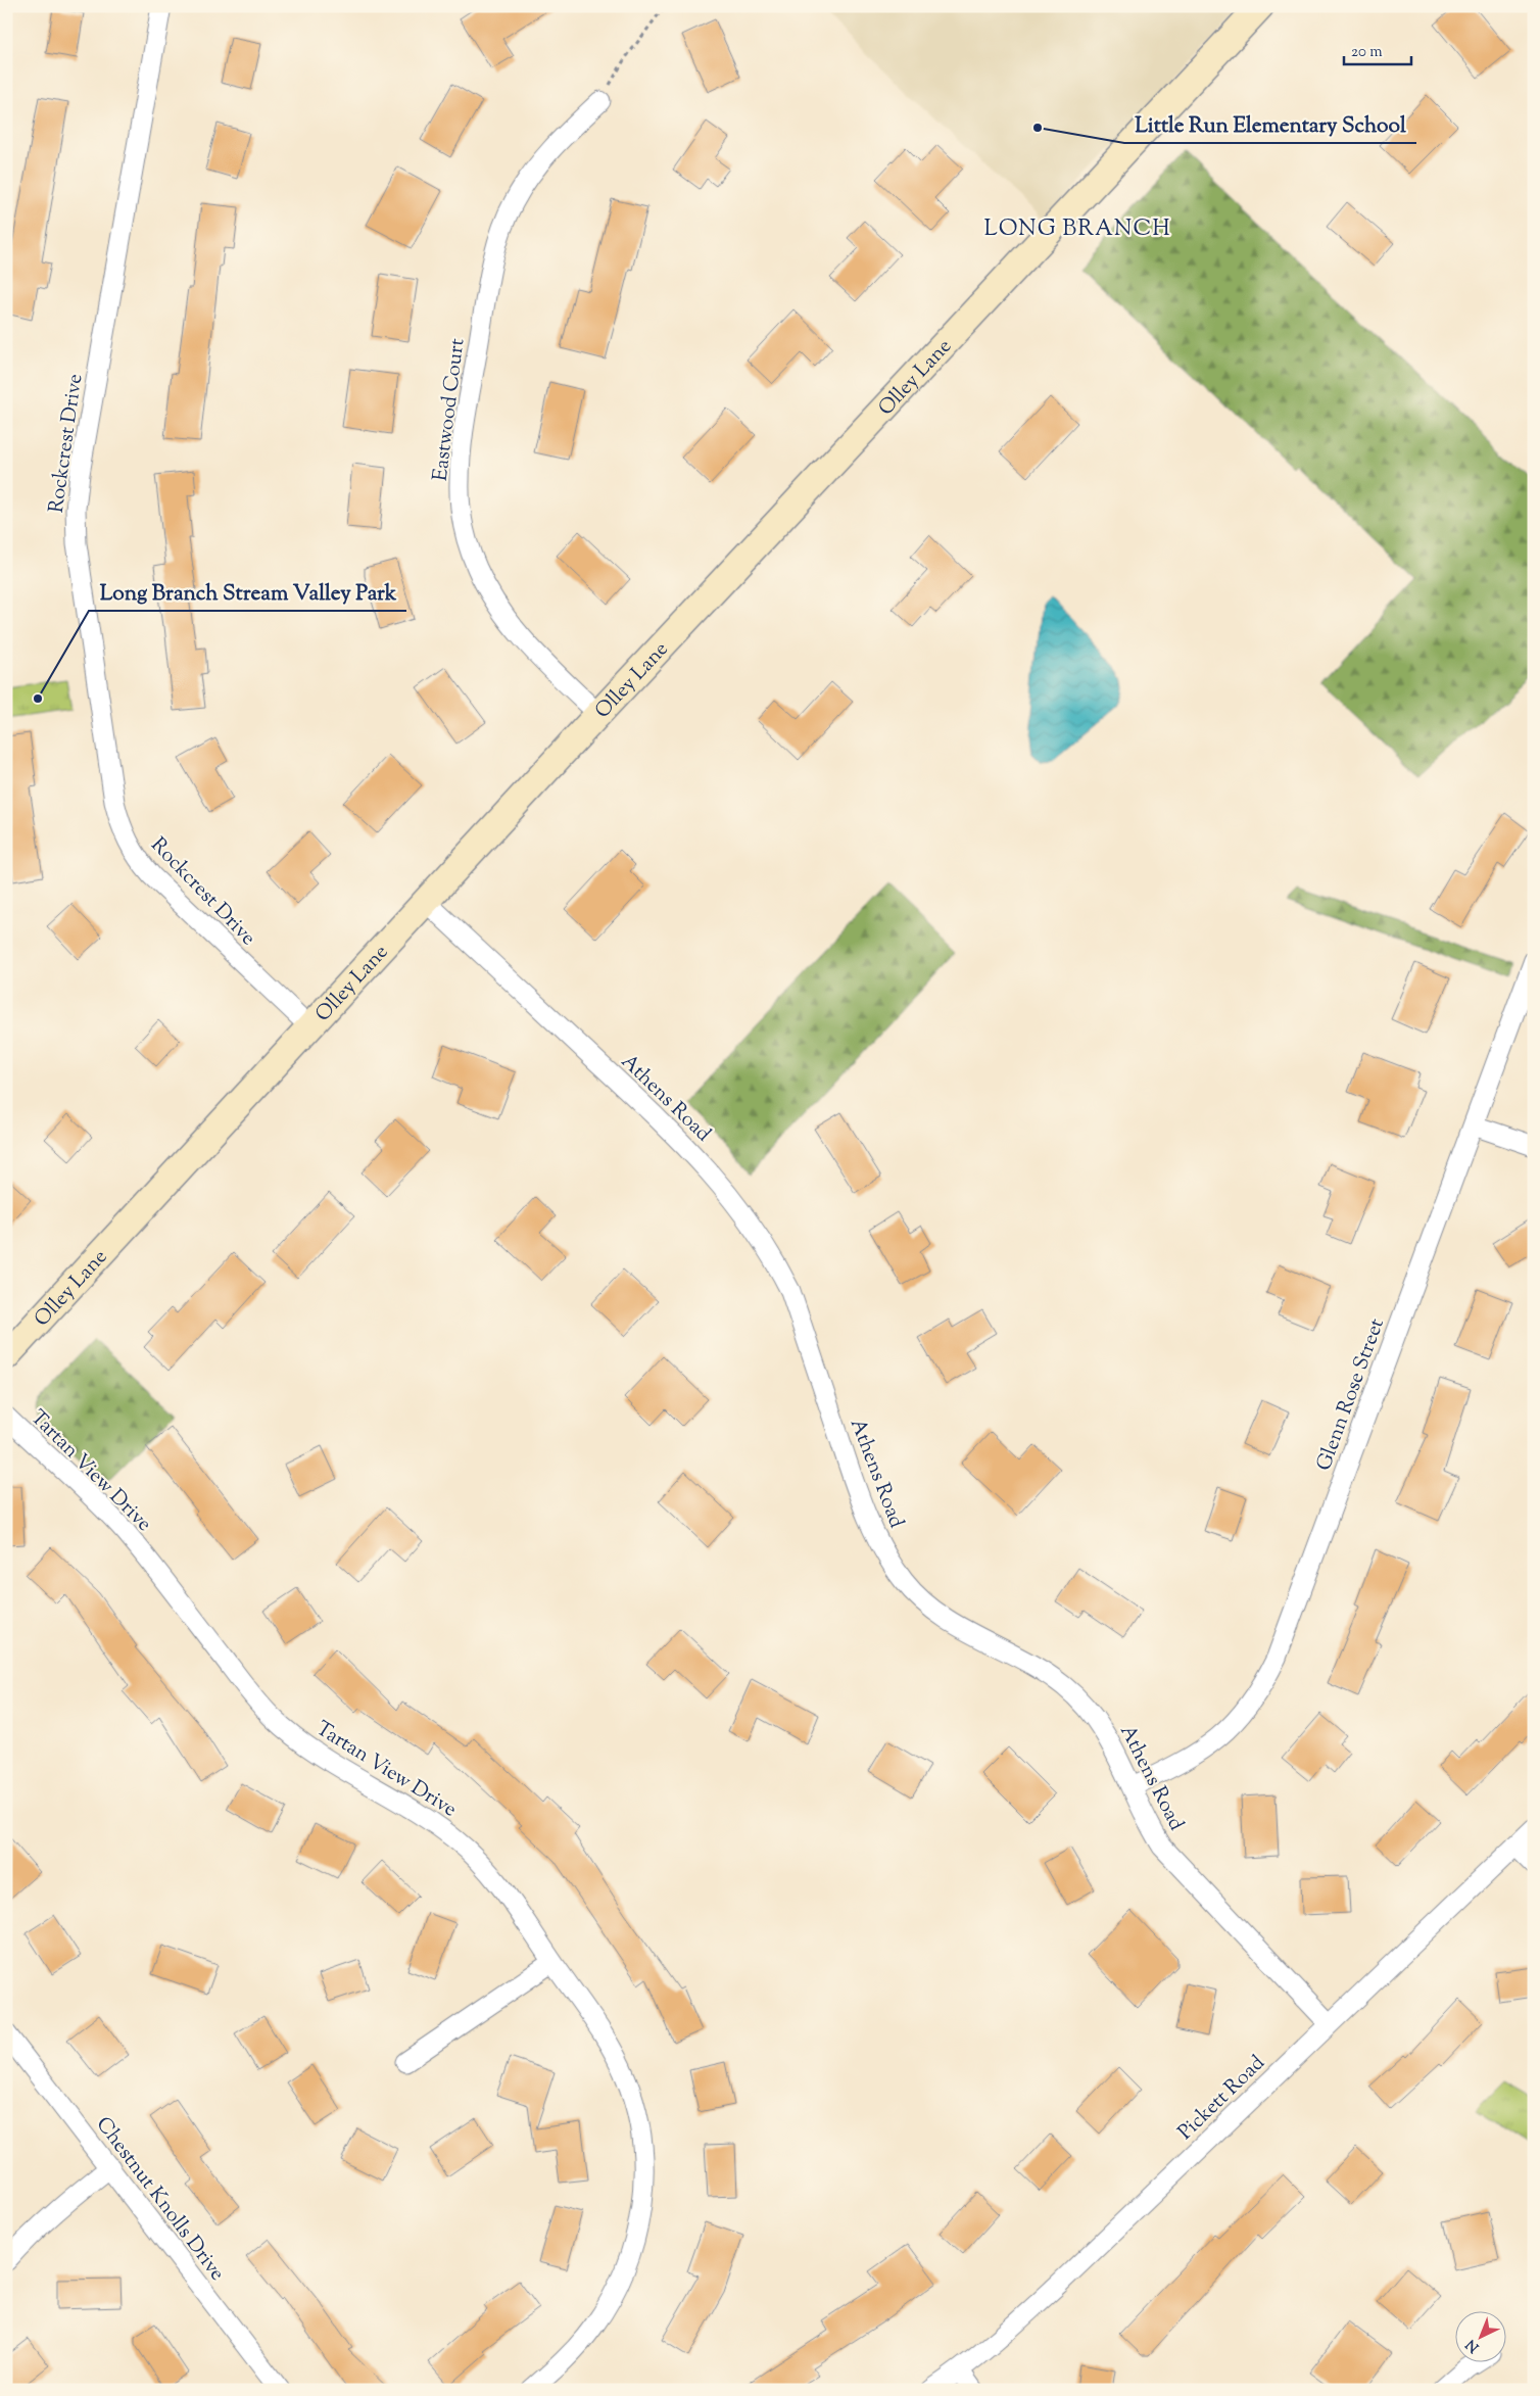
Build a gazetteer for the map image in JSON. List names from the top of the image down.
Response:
{
  "streets": {
    "main road": ["Olley Lane"],
    "street": [
      "Eastwood Court",
      "Rockcrest Drive",
      "Athens Road",
      "Glenn Rose Street",
      "Tartan View Drive",
      "Pickett Road",
      "Chestnut Knolls Drive"
    ]
  },
  "crossings": [
    ["Olley Lane", "Eastwood Court"],
    ["Olley Lane", "Rockcrest Drive"],
    ["Olley Lane", "Athens Road"],
    ["Athens Road", "Glenn Rose Street"],
    ["Athens Road", "Pickett Road"]
  ],
  "districts": ["LONG BRANCH"],
  "places": ["Little Run Elementary School", "Long Branch Stream Valley Park"],
  "scale_bar": "20 m",
  "north": "bottom left"
}
